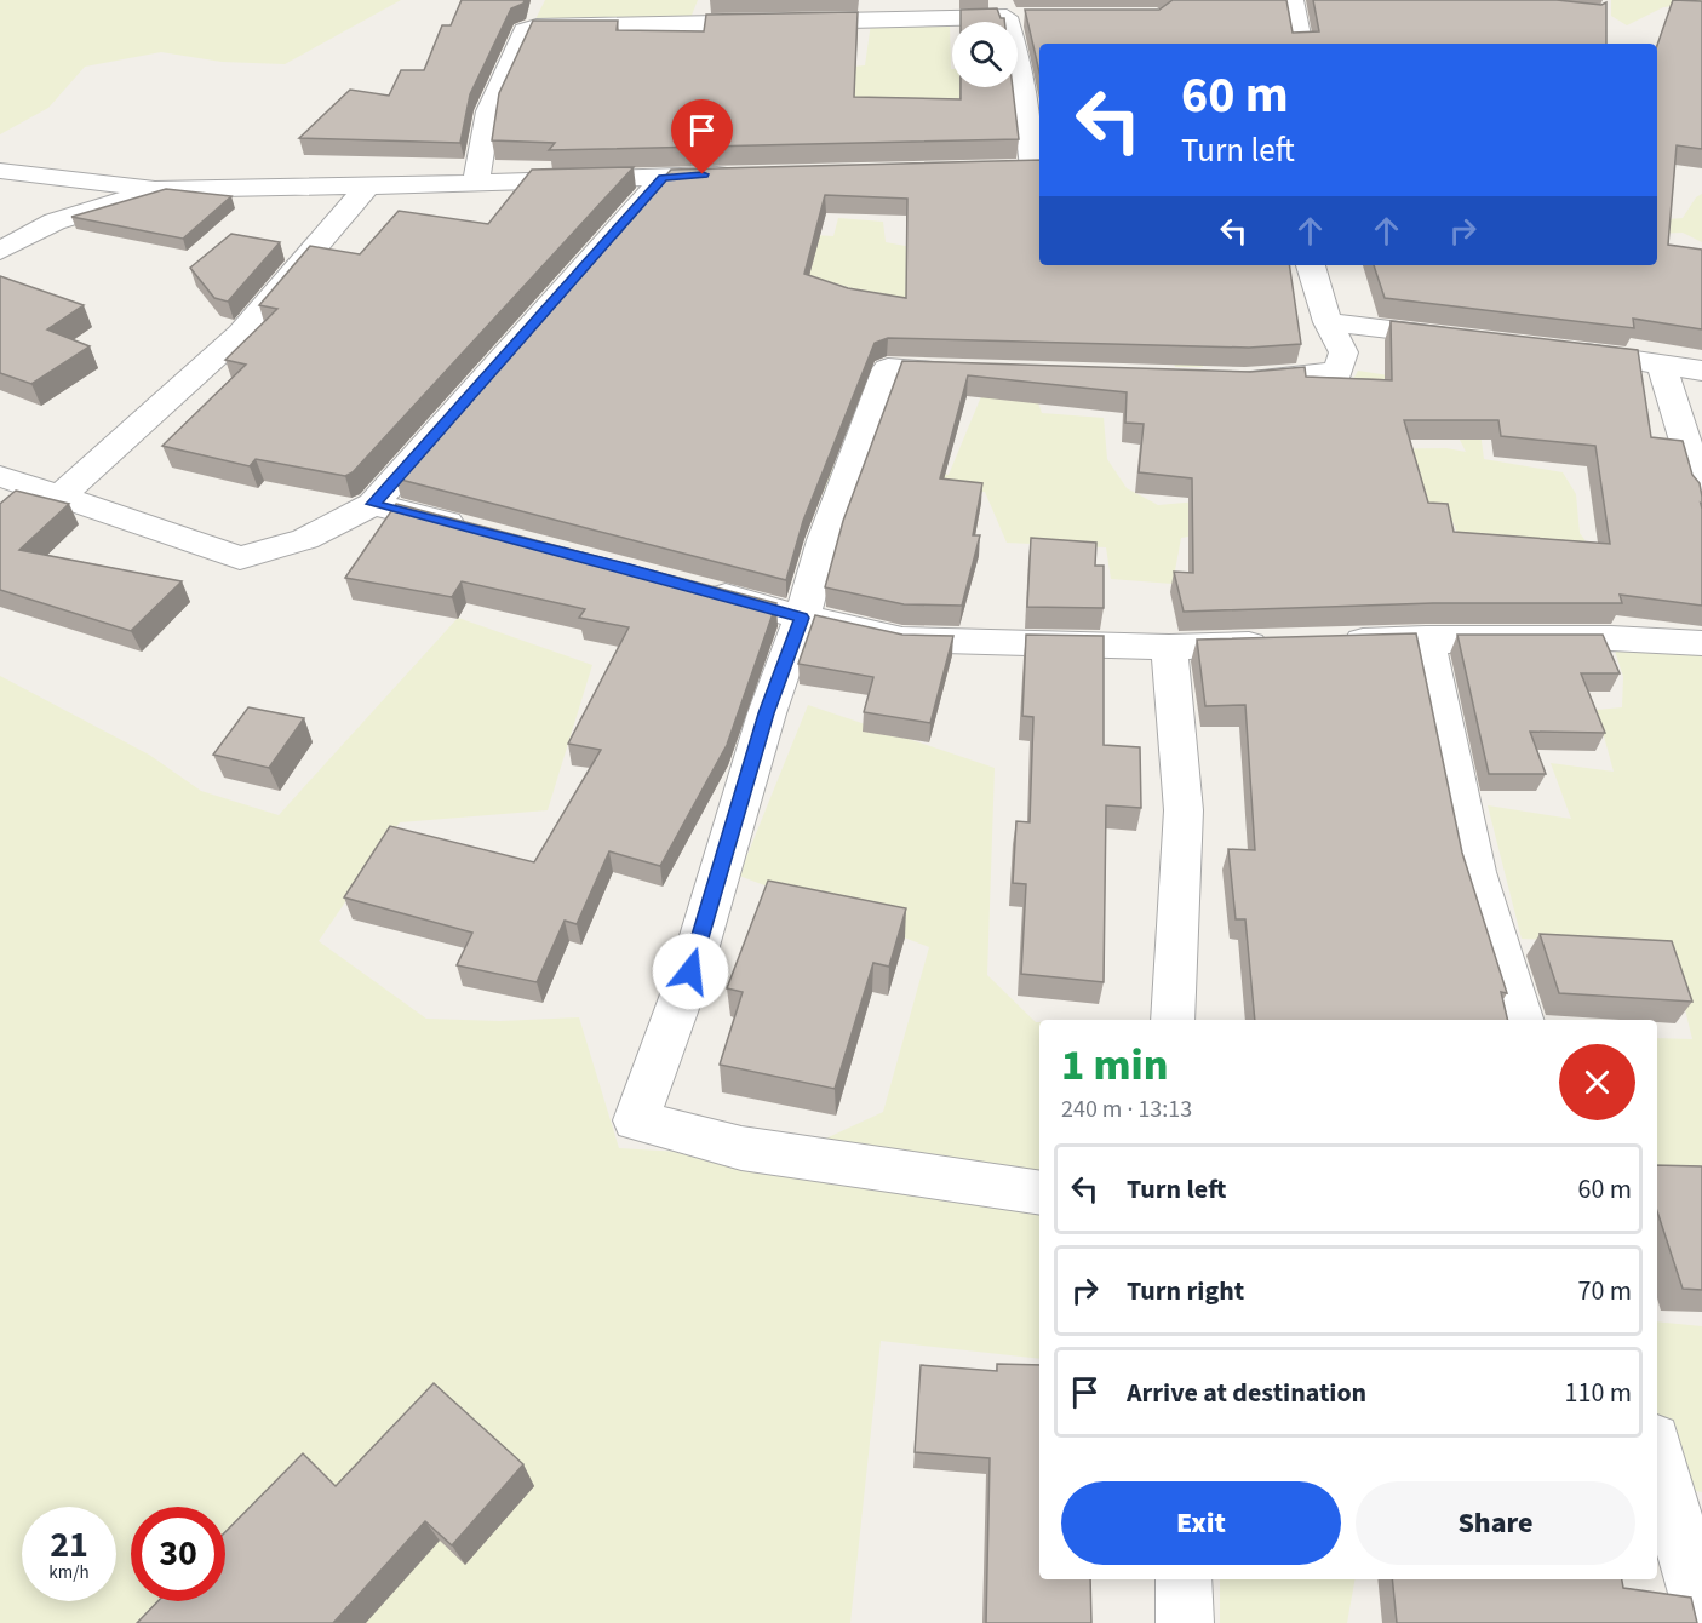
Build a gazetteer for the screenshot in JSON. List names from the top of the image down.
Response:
{
  "page": {
    "turn": ["60 m", "Turn left"],
    "heading": ["1 min", "240 m · 13:13"],
    "list": [
      {
        "name": "Turn left",
        "value": "60 m"
      },
      {
        "name": "Turn right",
        "value": "70 m"
      },
      {
        "name": "Arrive at destination",
        "value": "110 m"
      }
    ],
    "buttons": ["Exit", "Share"],
    "speed": "21 km/h",
    "limit": "30"
  }
}
